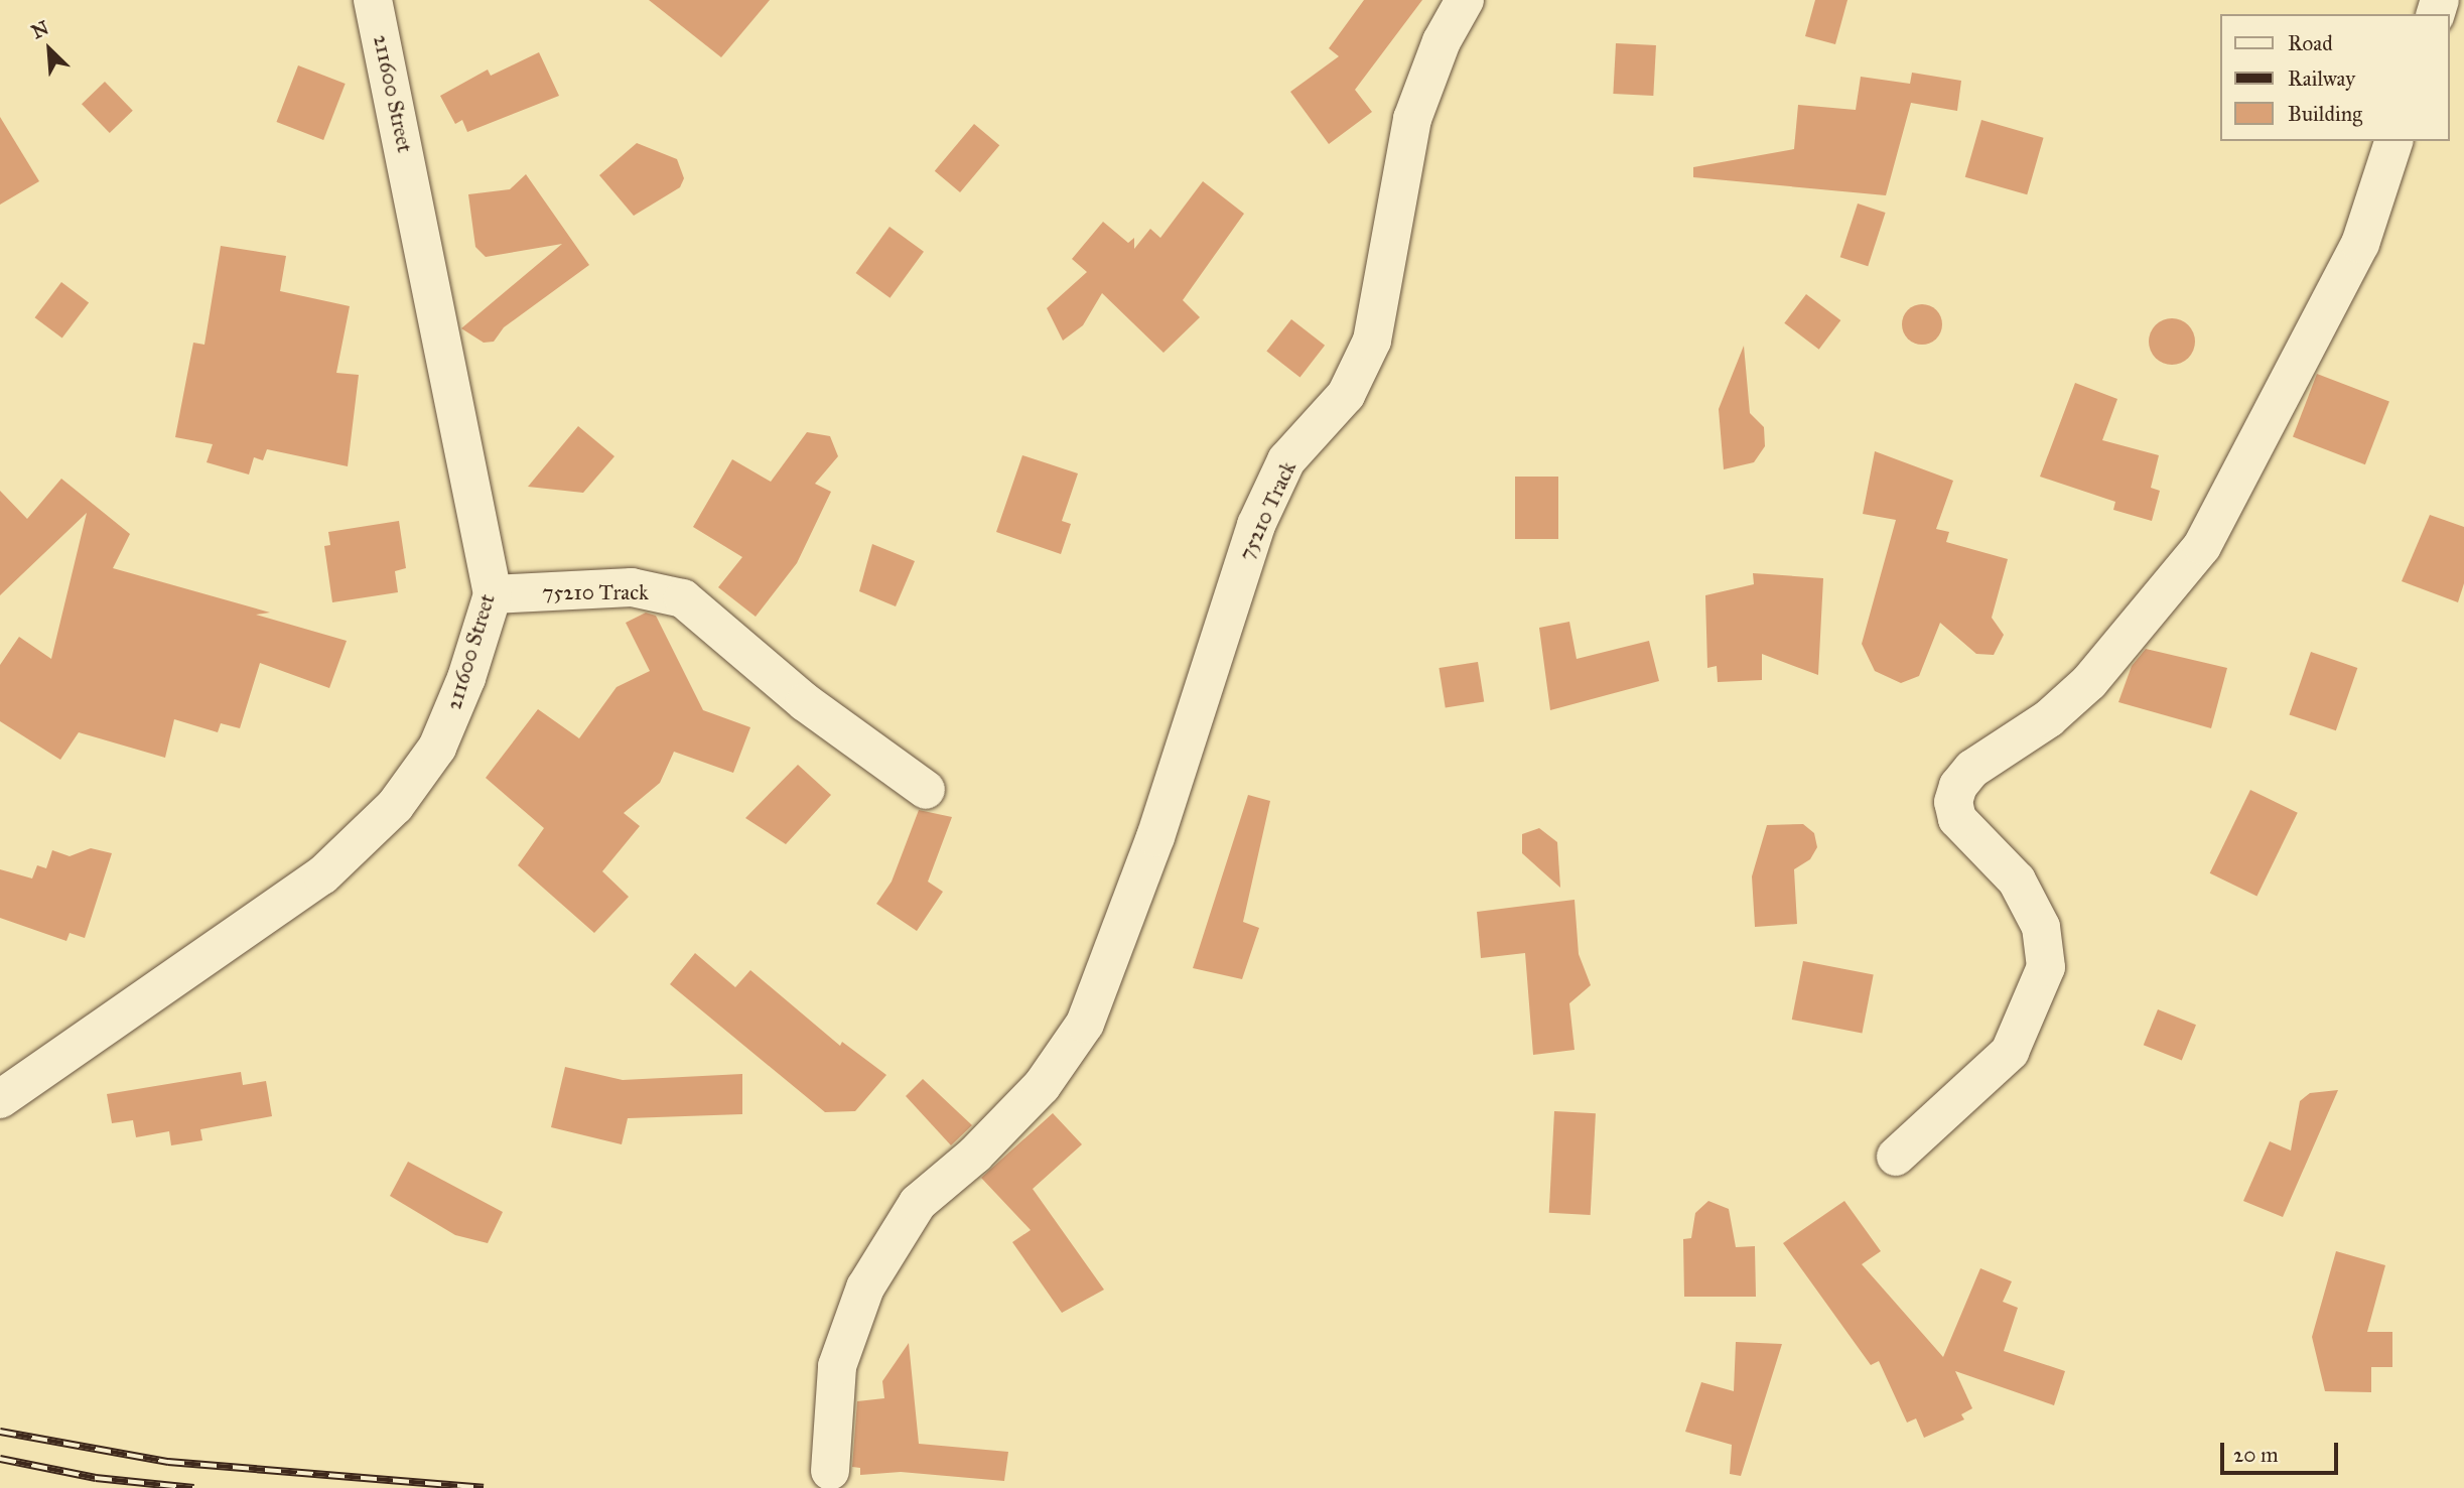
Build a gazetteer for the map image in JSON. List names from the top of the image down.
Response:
{
  "streets": {
    "street": ["211600 Street", "75210 Track"]
  },
  "crossings": [
    ["211600 Street", "75210 Track"]
  ],
  "legend": ["Road", "Railway", "Building"],
  "scale_bar": "20 m",
  "north": "top left"
}
